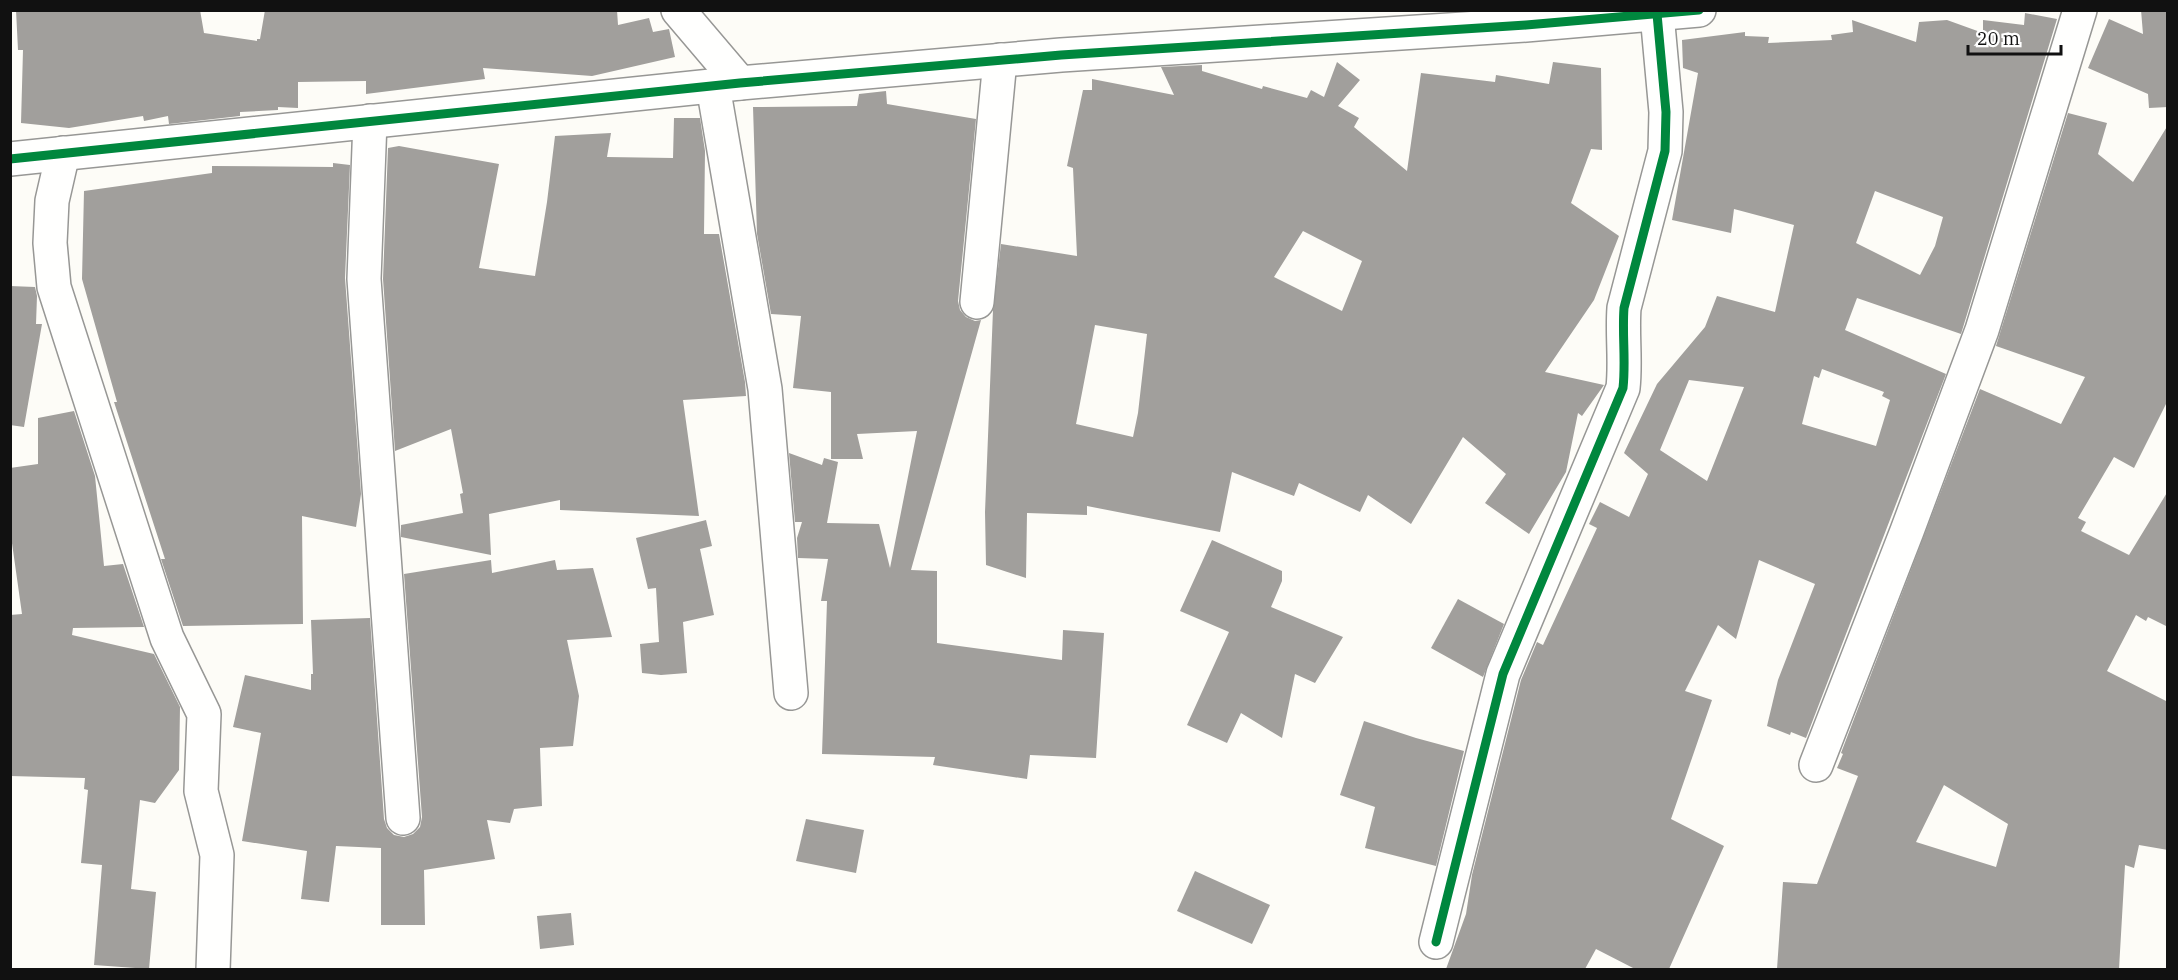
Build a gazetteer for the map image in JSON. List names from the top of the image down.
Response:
{
  "scale_bar": "20 m"
}
